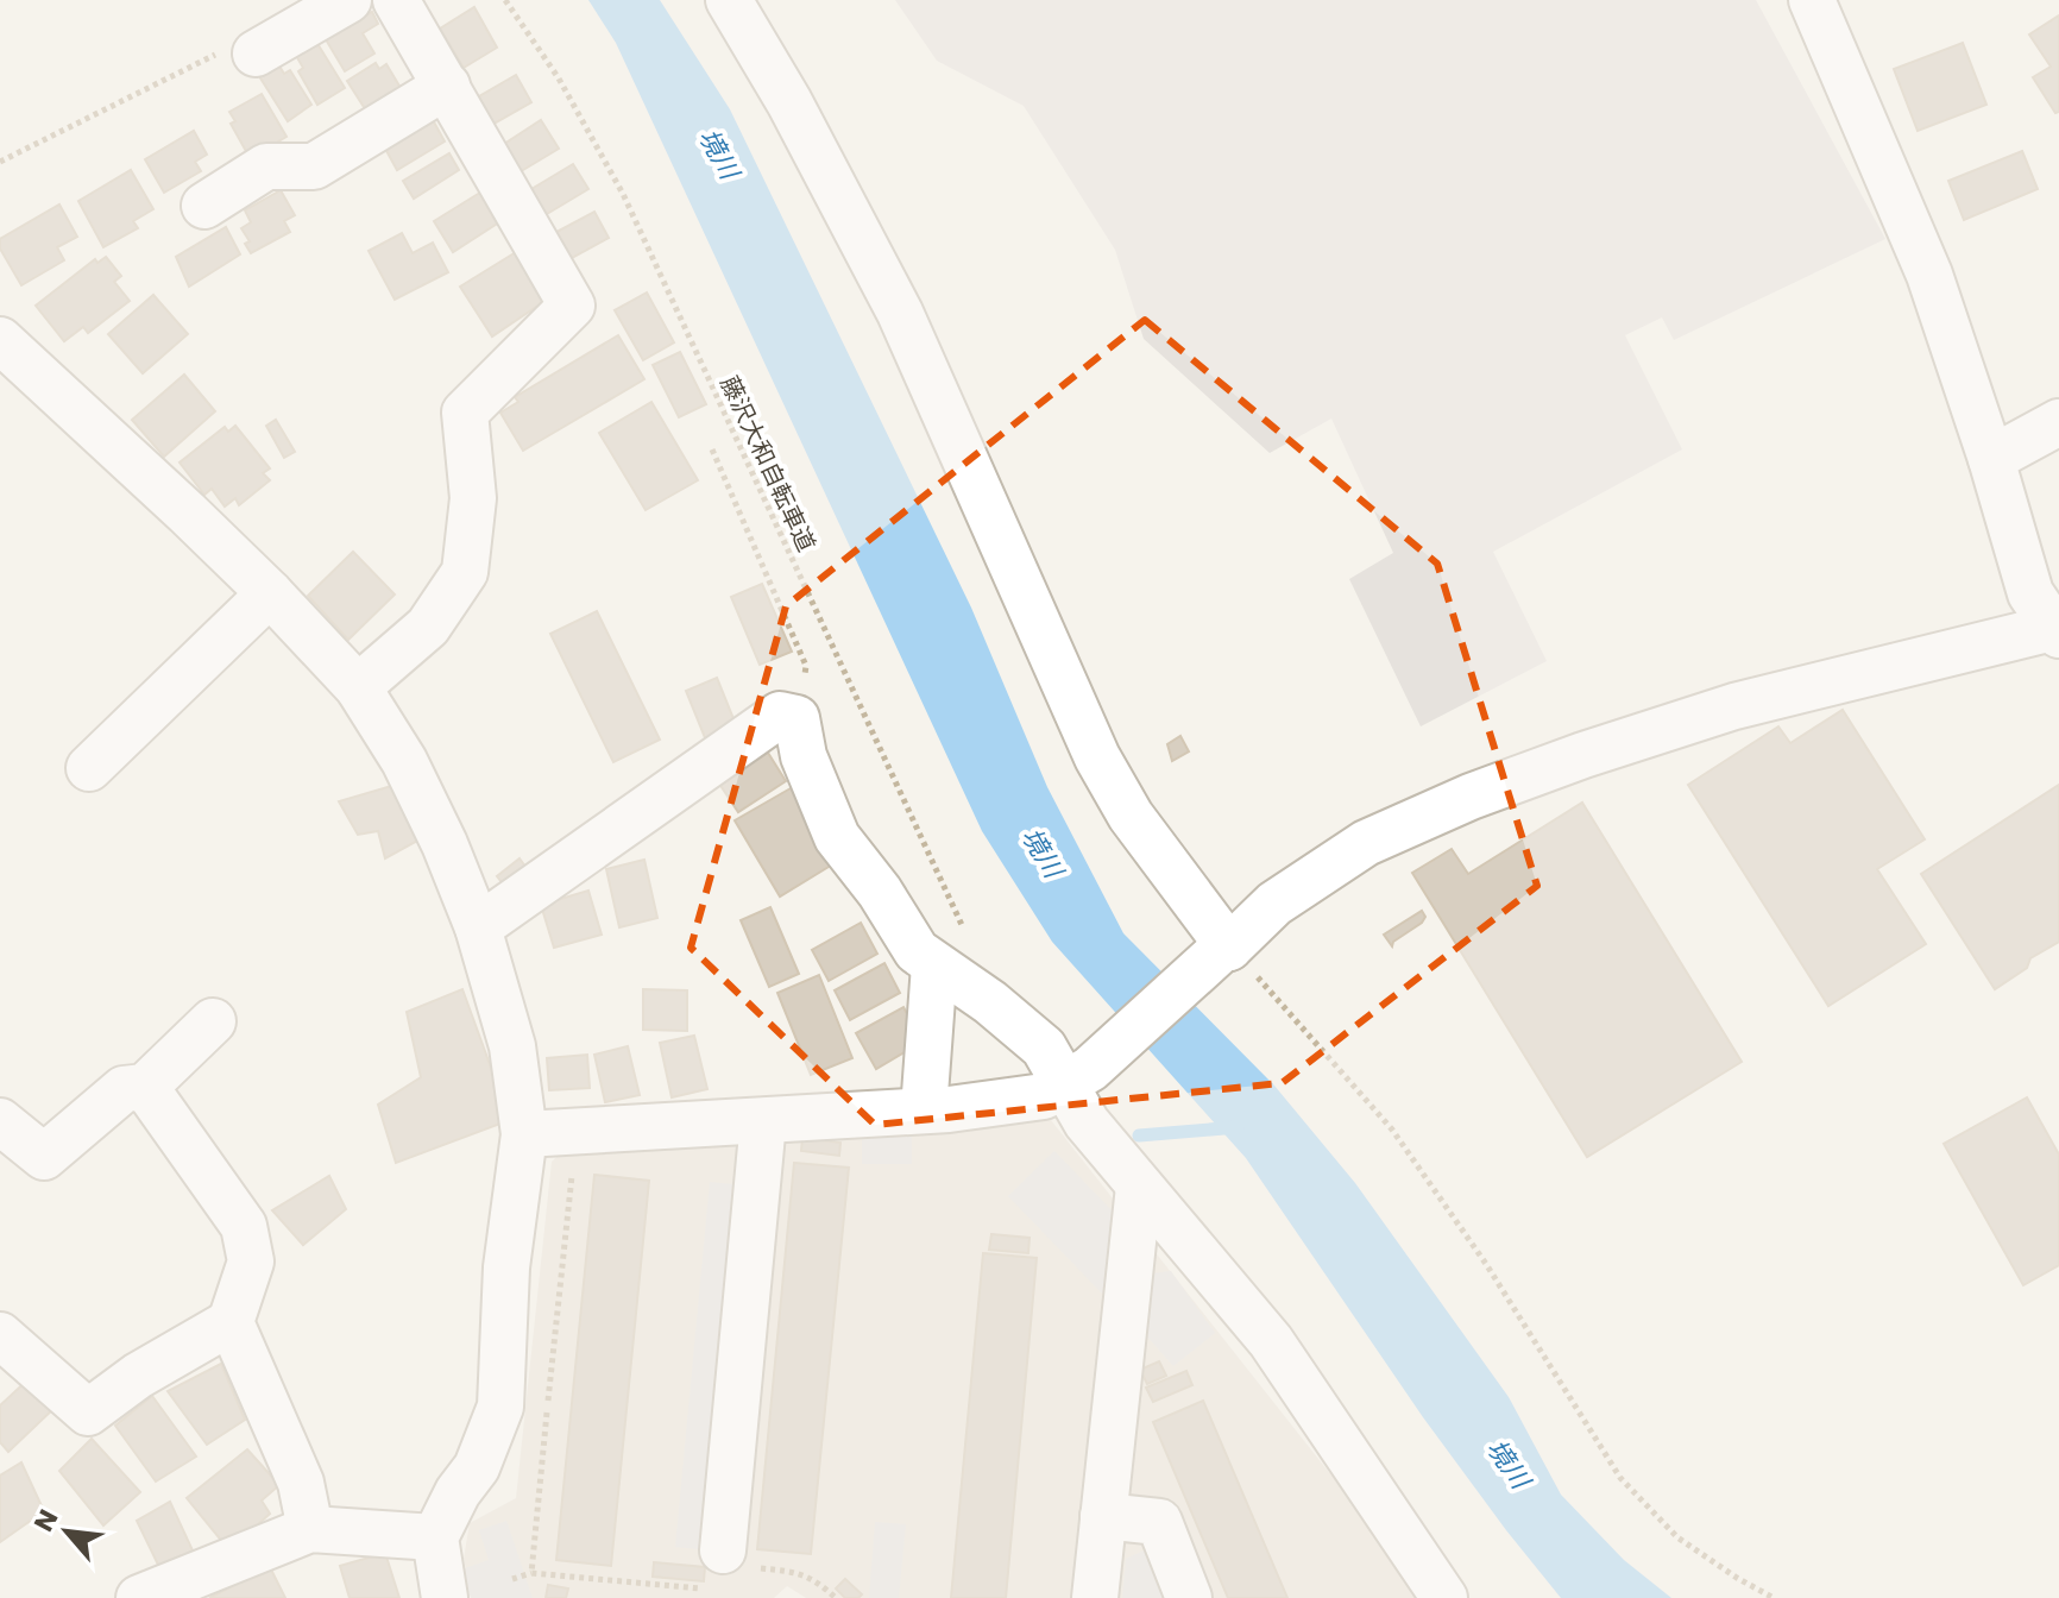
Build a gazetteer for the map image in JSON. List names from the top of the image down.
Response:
{
  "streets": {
    "path": ["藤沢大和自転車道"]
  },
  "water": ["境川"],
  "north": "top left"
}
